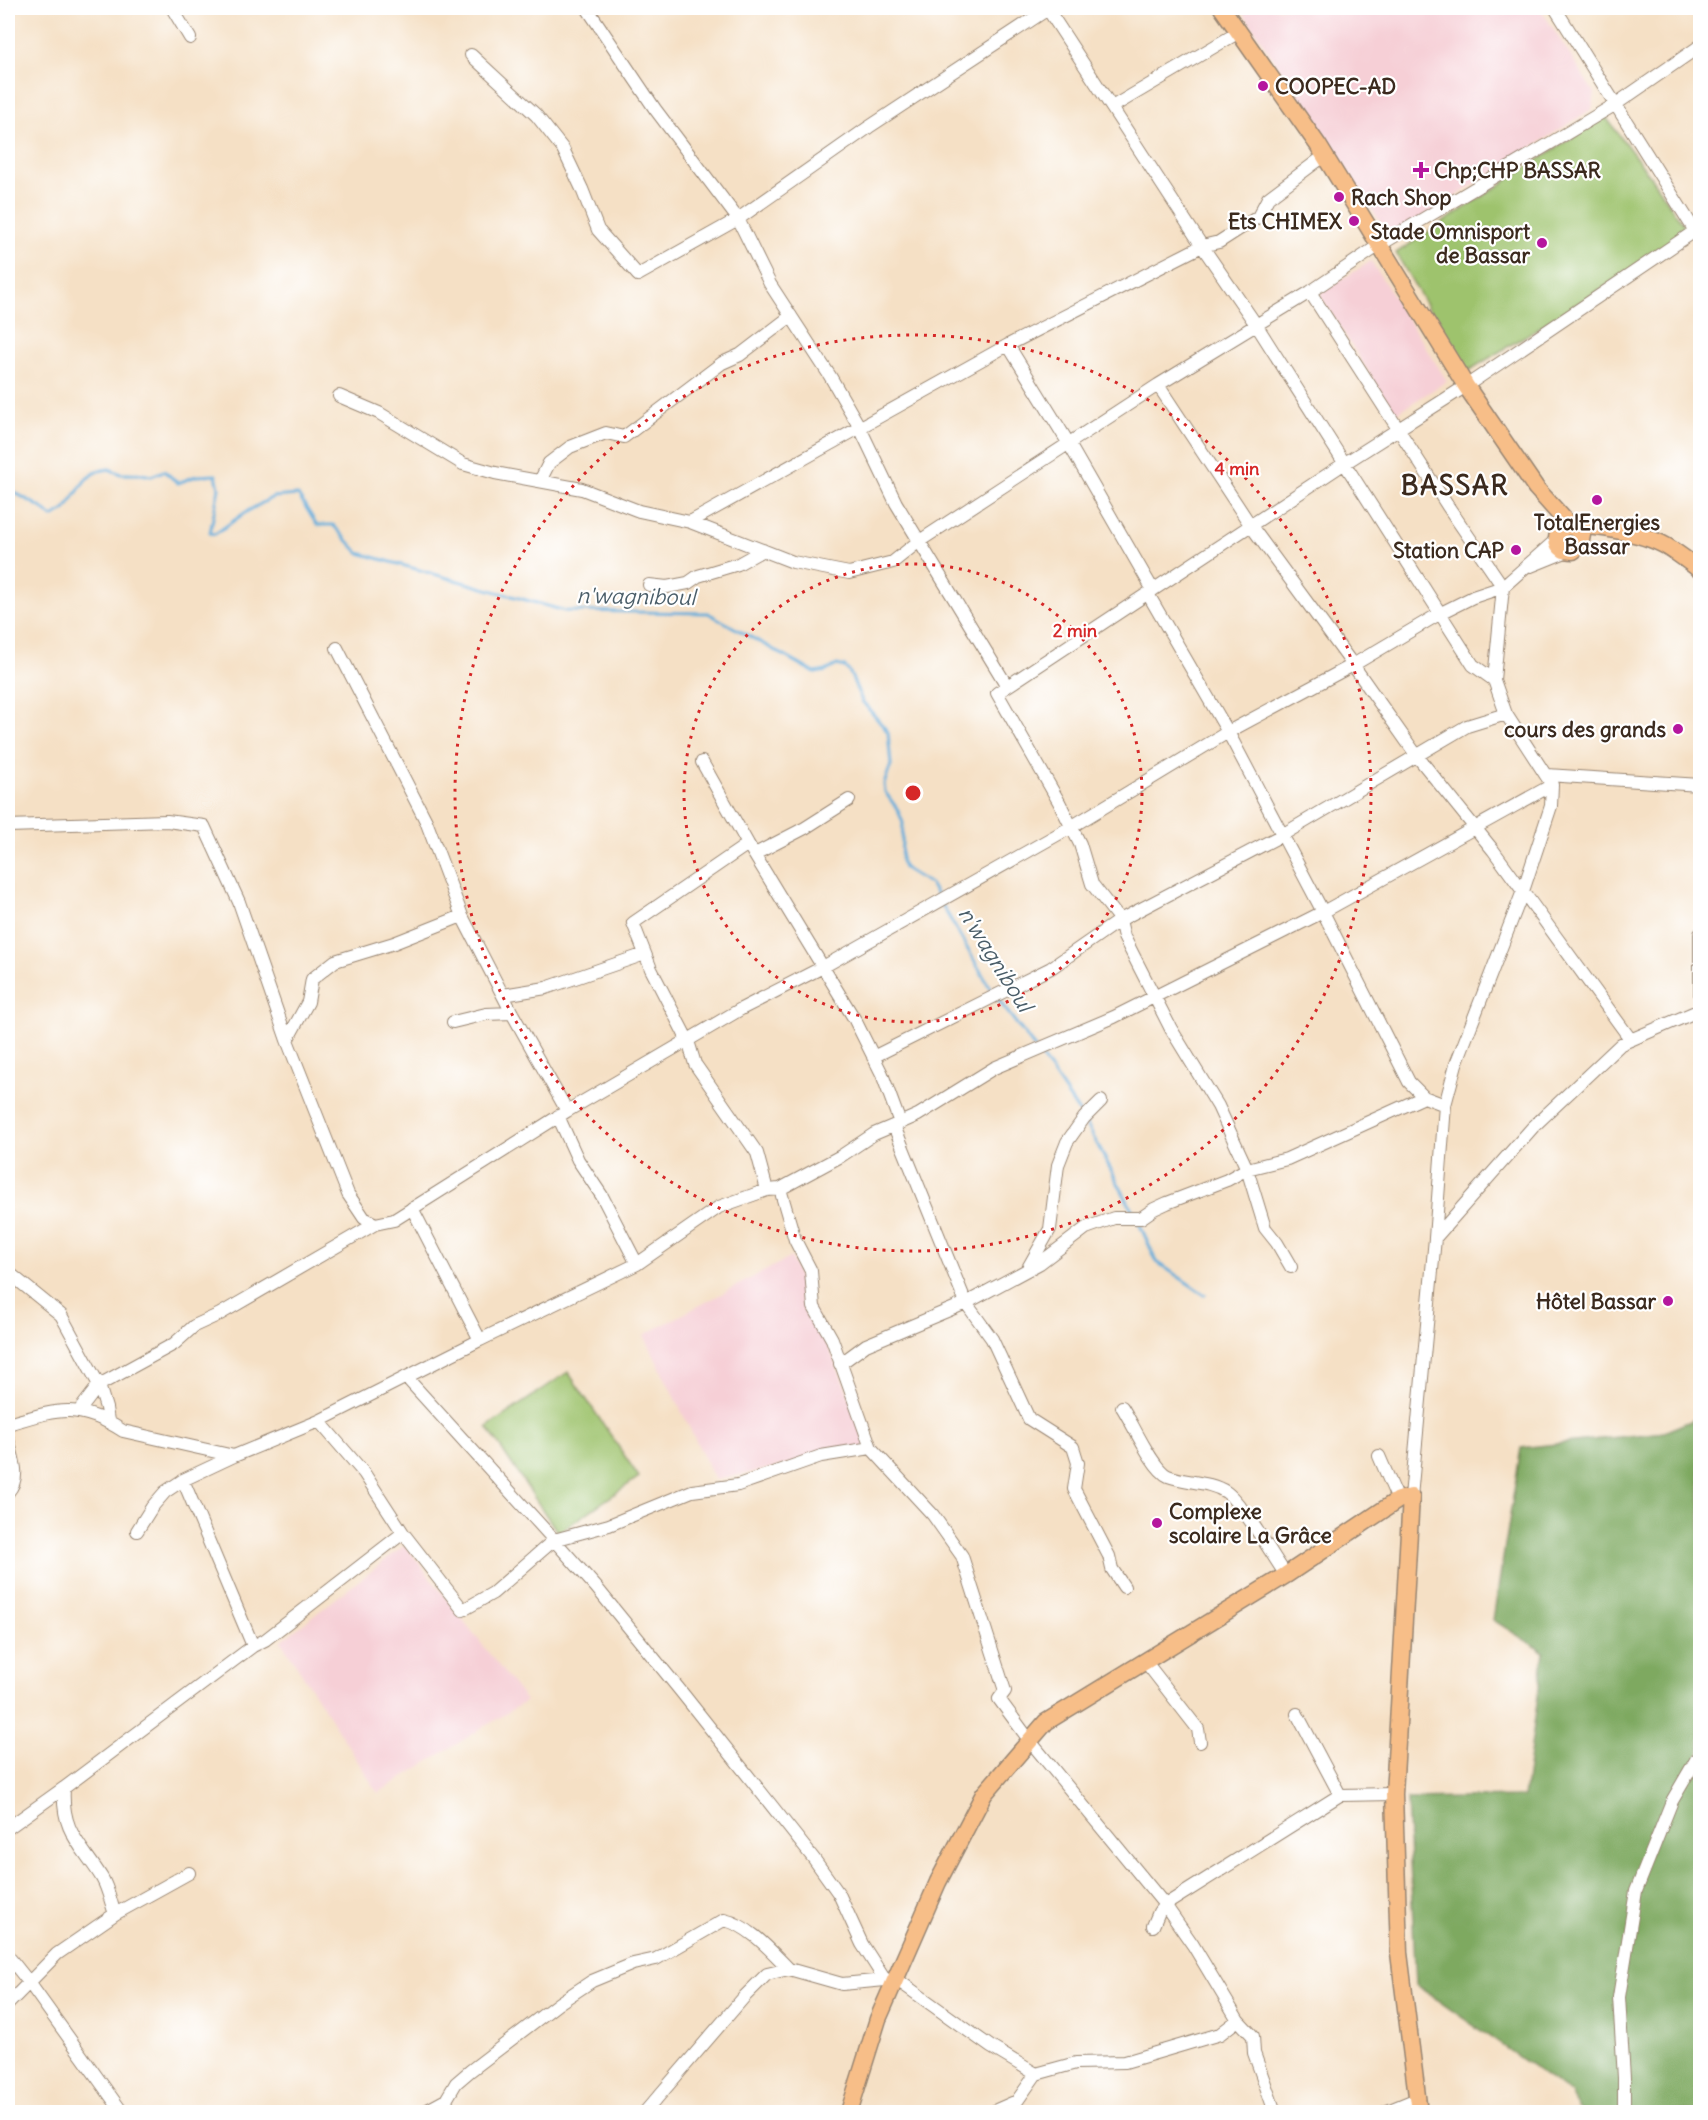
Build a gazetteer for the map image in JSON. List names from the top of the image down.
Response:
{
  "districts": ["BASSAR"],
  "water": ["n'wagniboul"],
  "places": {
    "other": [
      "COOPEC-AD",
      "Rach Shop",
      "Ets CHIMEX",
      "Stade Omnisport de Bassar",
      "TotalEnergies Bassar",
      "Station CAP",
      "cours des grands",
      "Hôtel Bassar",
      "Complexe scolaire La Grâce"
    ],
    "health": ["Chp;CHP BASSAR"]
  },
  "rings": ["4 min", "2 min"]
}
